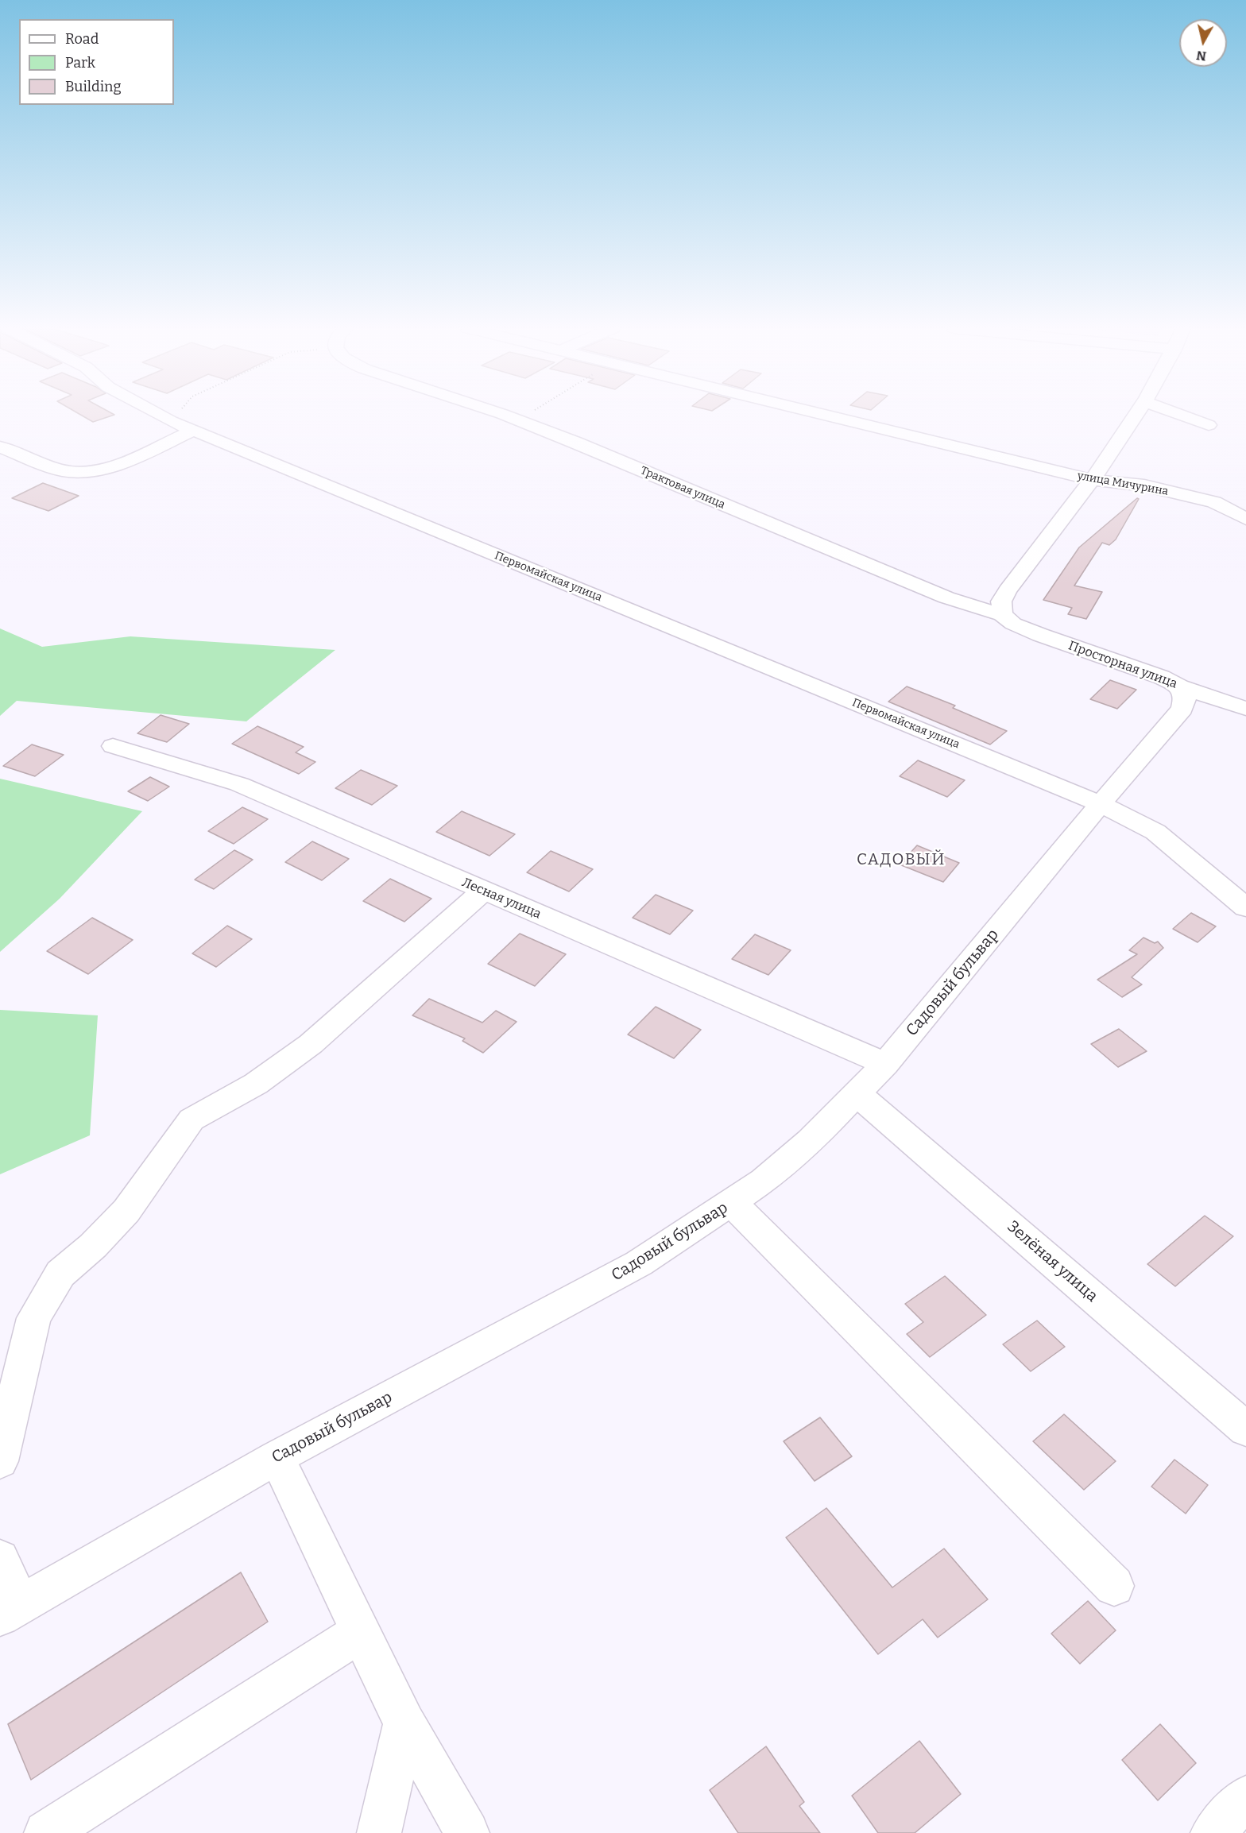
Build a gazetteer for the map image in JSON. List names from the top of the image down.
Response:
{
  "streets": {
    "street": [
      "улица Мичурина",
      "Трактовая улица",
      "Первомайская улица",
      "Просторная улица",
      "Лесная улица",
      "Садовый бульвар",
      "Зелёная улица"
    ]
  },
  "crossings": [
    ["Трактовая улица", "Просторная улица"],
    ["Первомайская улица", "Садовый бульвар"],
    ["Просторная улица", "Садовый бульвар"],
    ["Лесная улица", "Садовый бульвар"],
    ["Садовый бульвар", "Зелёная улица"]
  ],
  "districts": ["САДОВЫЙ"],
  "legend": ["Road", "Park", "Building"],
  "north": "bottom"
}
